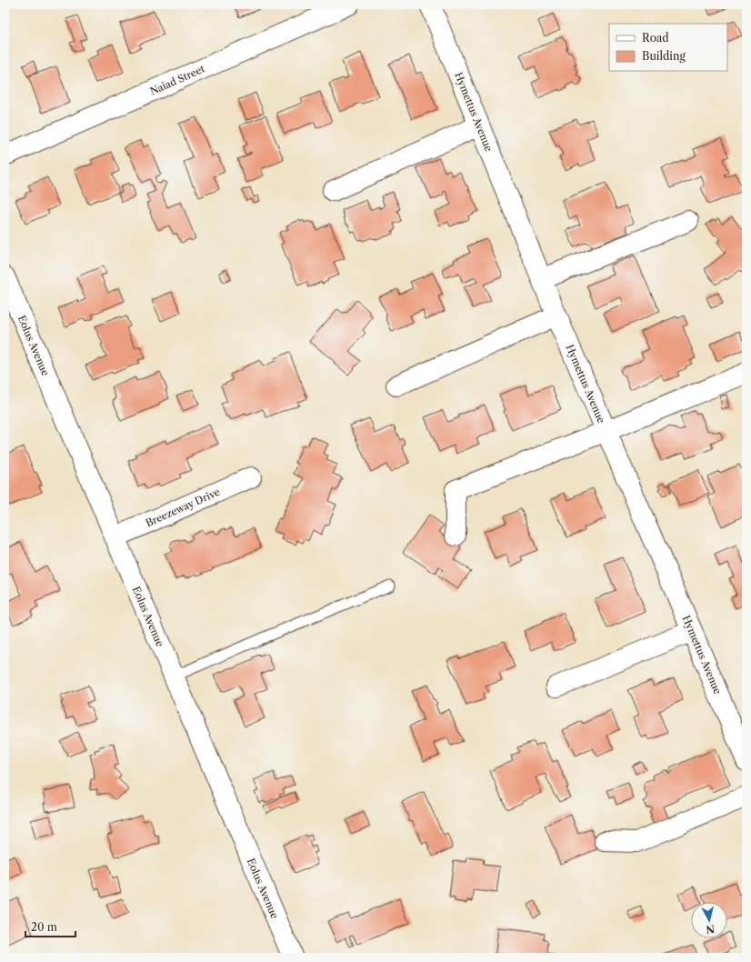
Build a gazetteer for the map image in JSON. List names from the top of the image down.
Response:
{
  "streets": {
    "street": [
      "Naiad Street",
      "Hymettus Avenue",
      "Eolus Avenue",
      "Breezeway Drive"
    ]
  },
  "crossings": [
    ["Eolus Avenue", "Breezeway Drive"]
  ],
  "legend": ["Road", "Building"],
  "scale_bar": "20 m",
  "north": "bottom"
}
